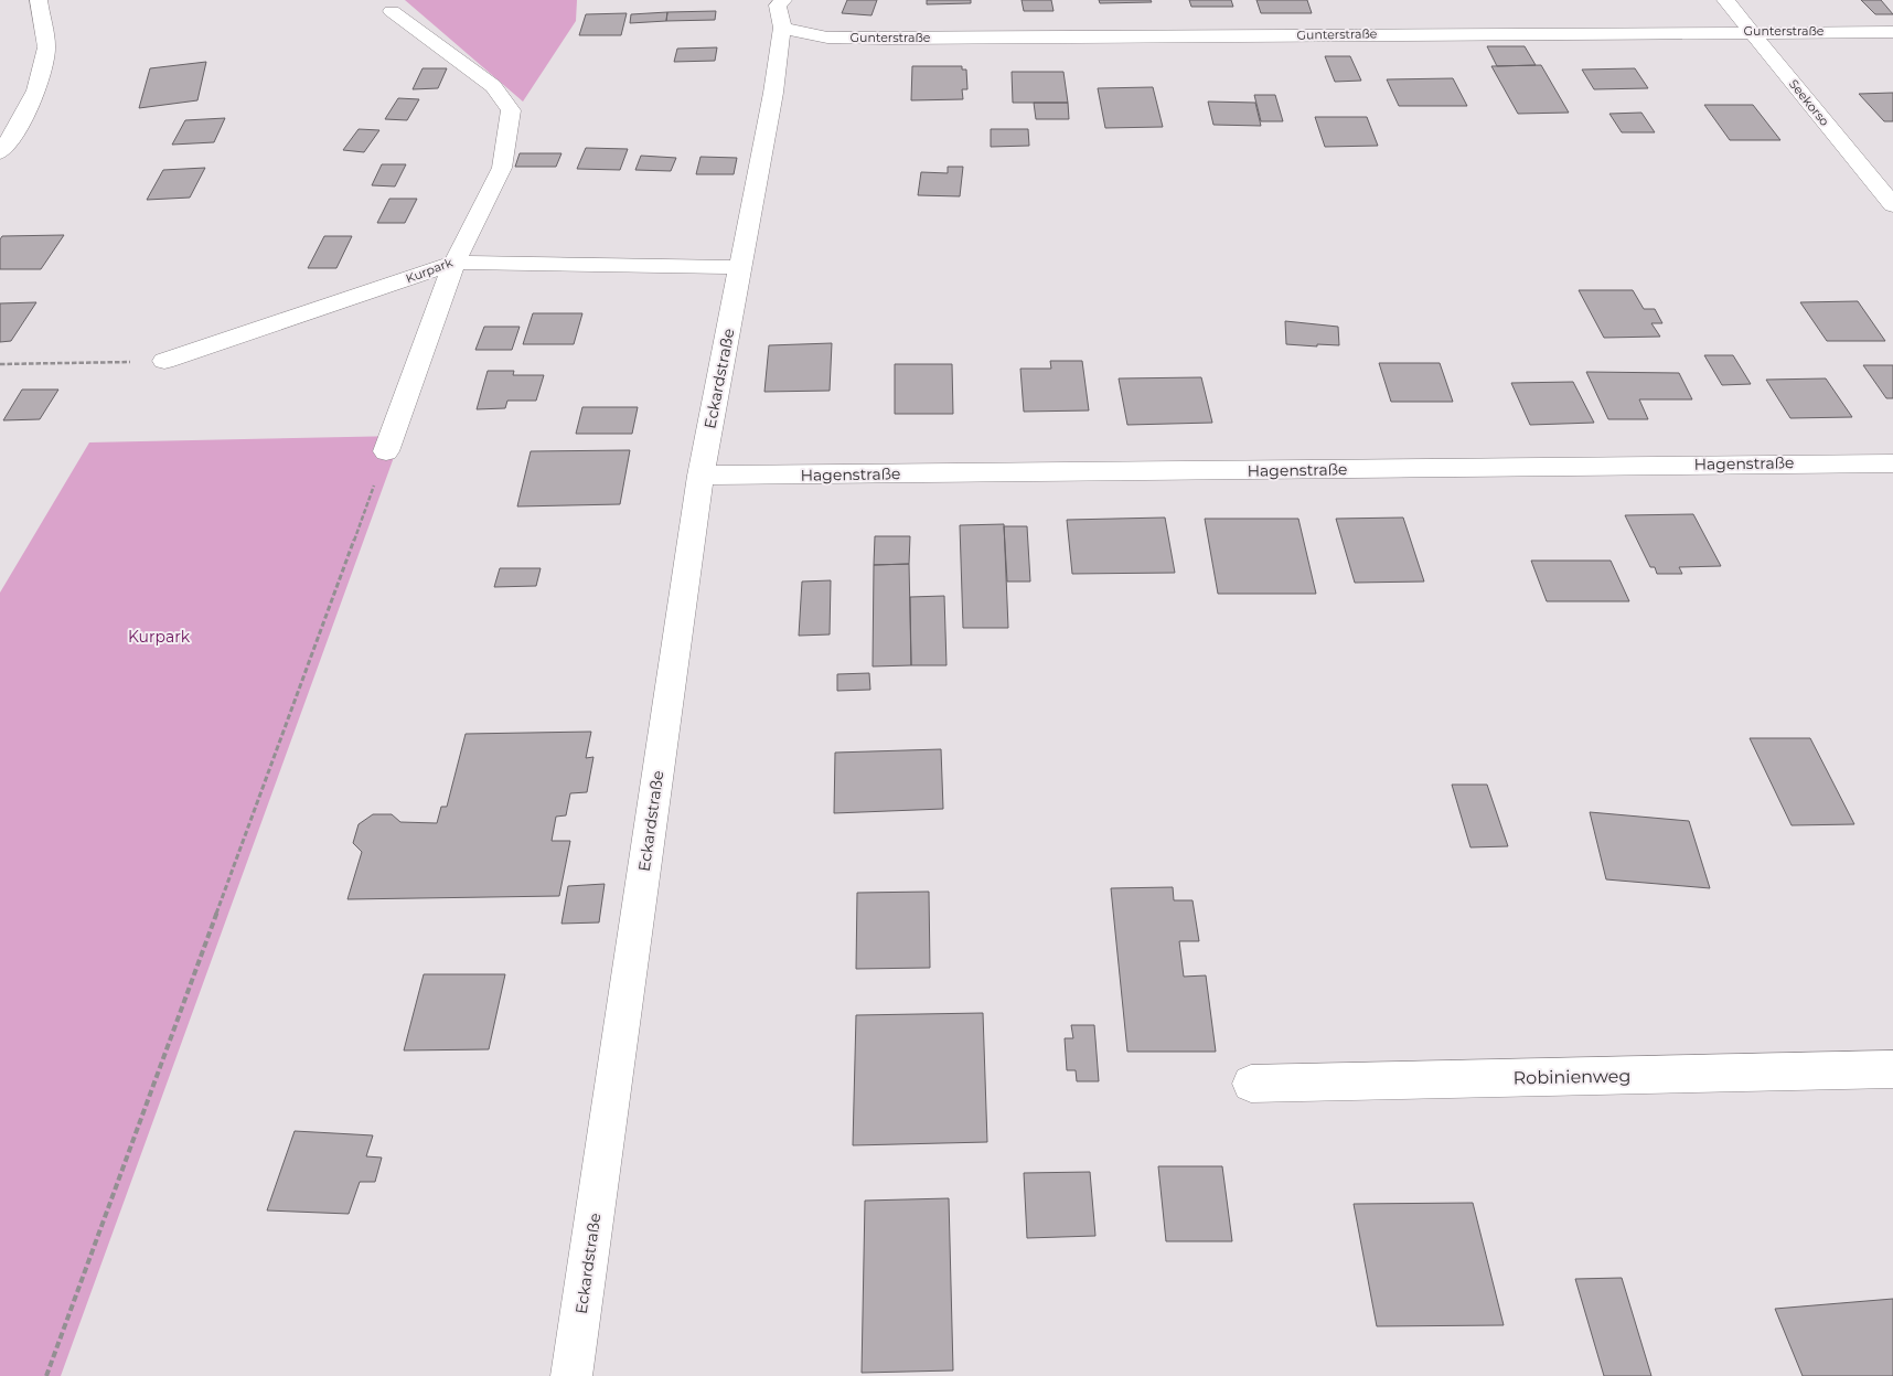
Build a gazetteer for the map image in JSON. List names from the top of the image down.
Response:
{
  "streets": {
    "street": [
      "Gunterstraße",
      "Seekorso",
      "Kurpark",
      "Eckardstraße",
      "Hagenstraße",
      "Robinienweg"
    ]
  },
  "crossings": [
    ["Gunterstraße", "Seekorso"],
    ["Gunterstraße", "Eckardstraße"],
    ["Eckardstraße", "Hagenstraße"]
  ],
  "parks": ["Kurpark"]
}
